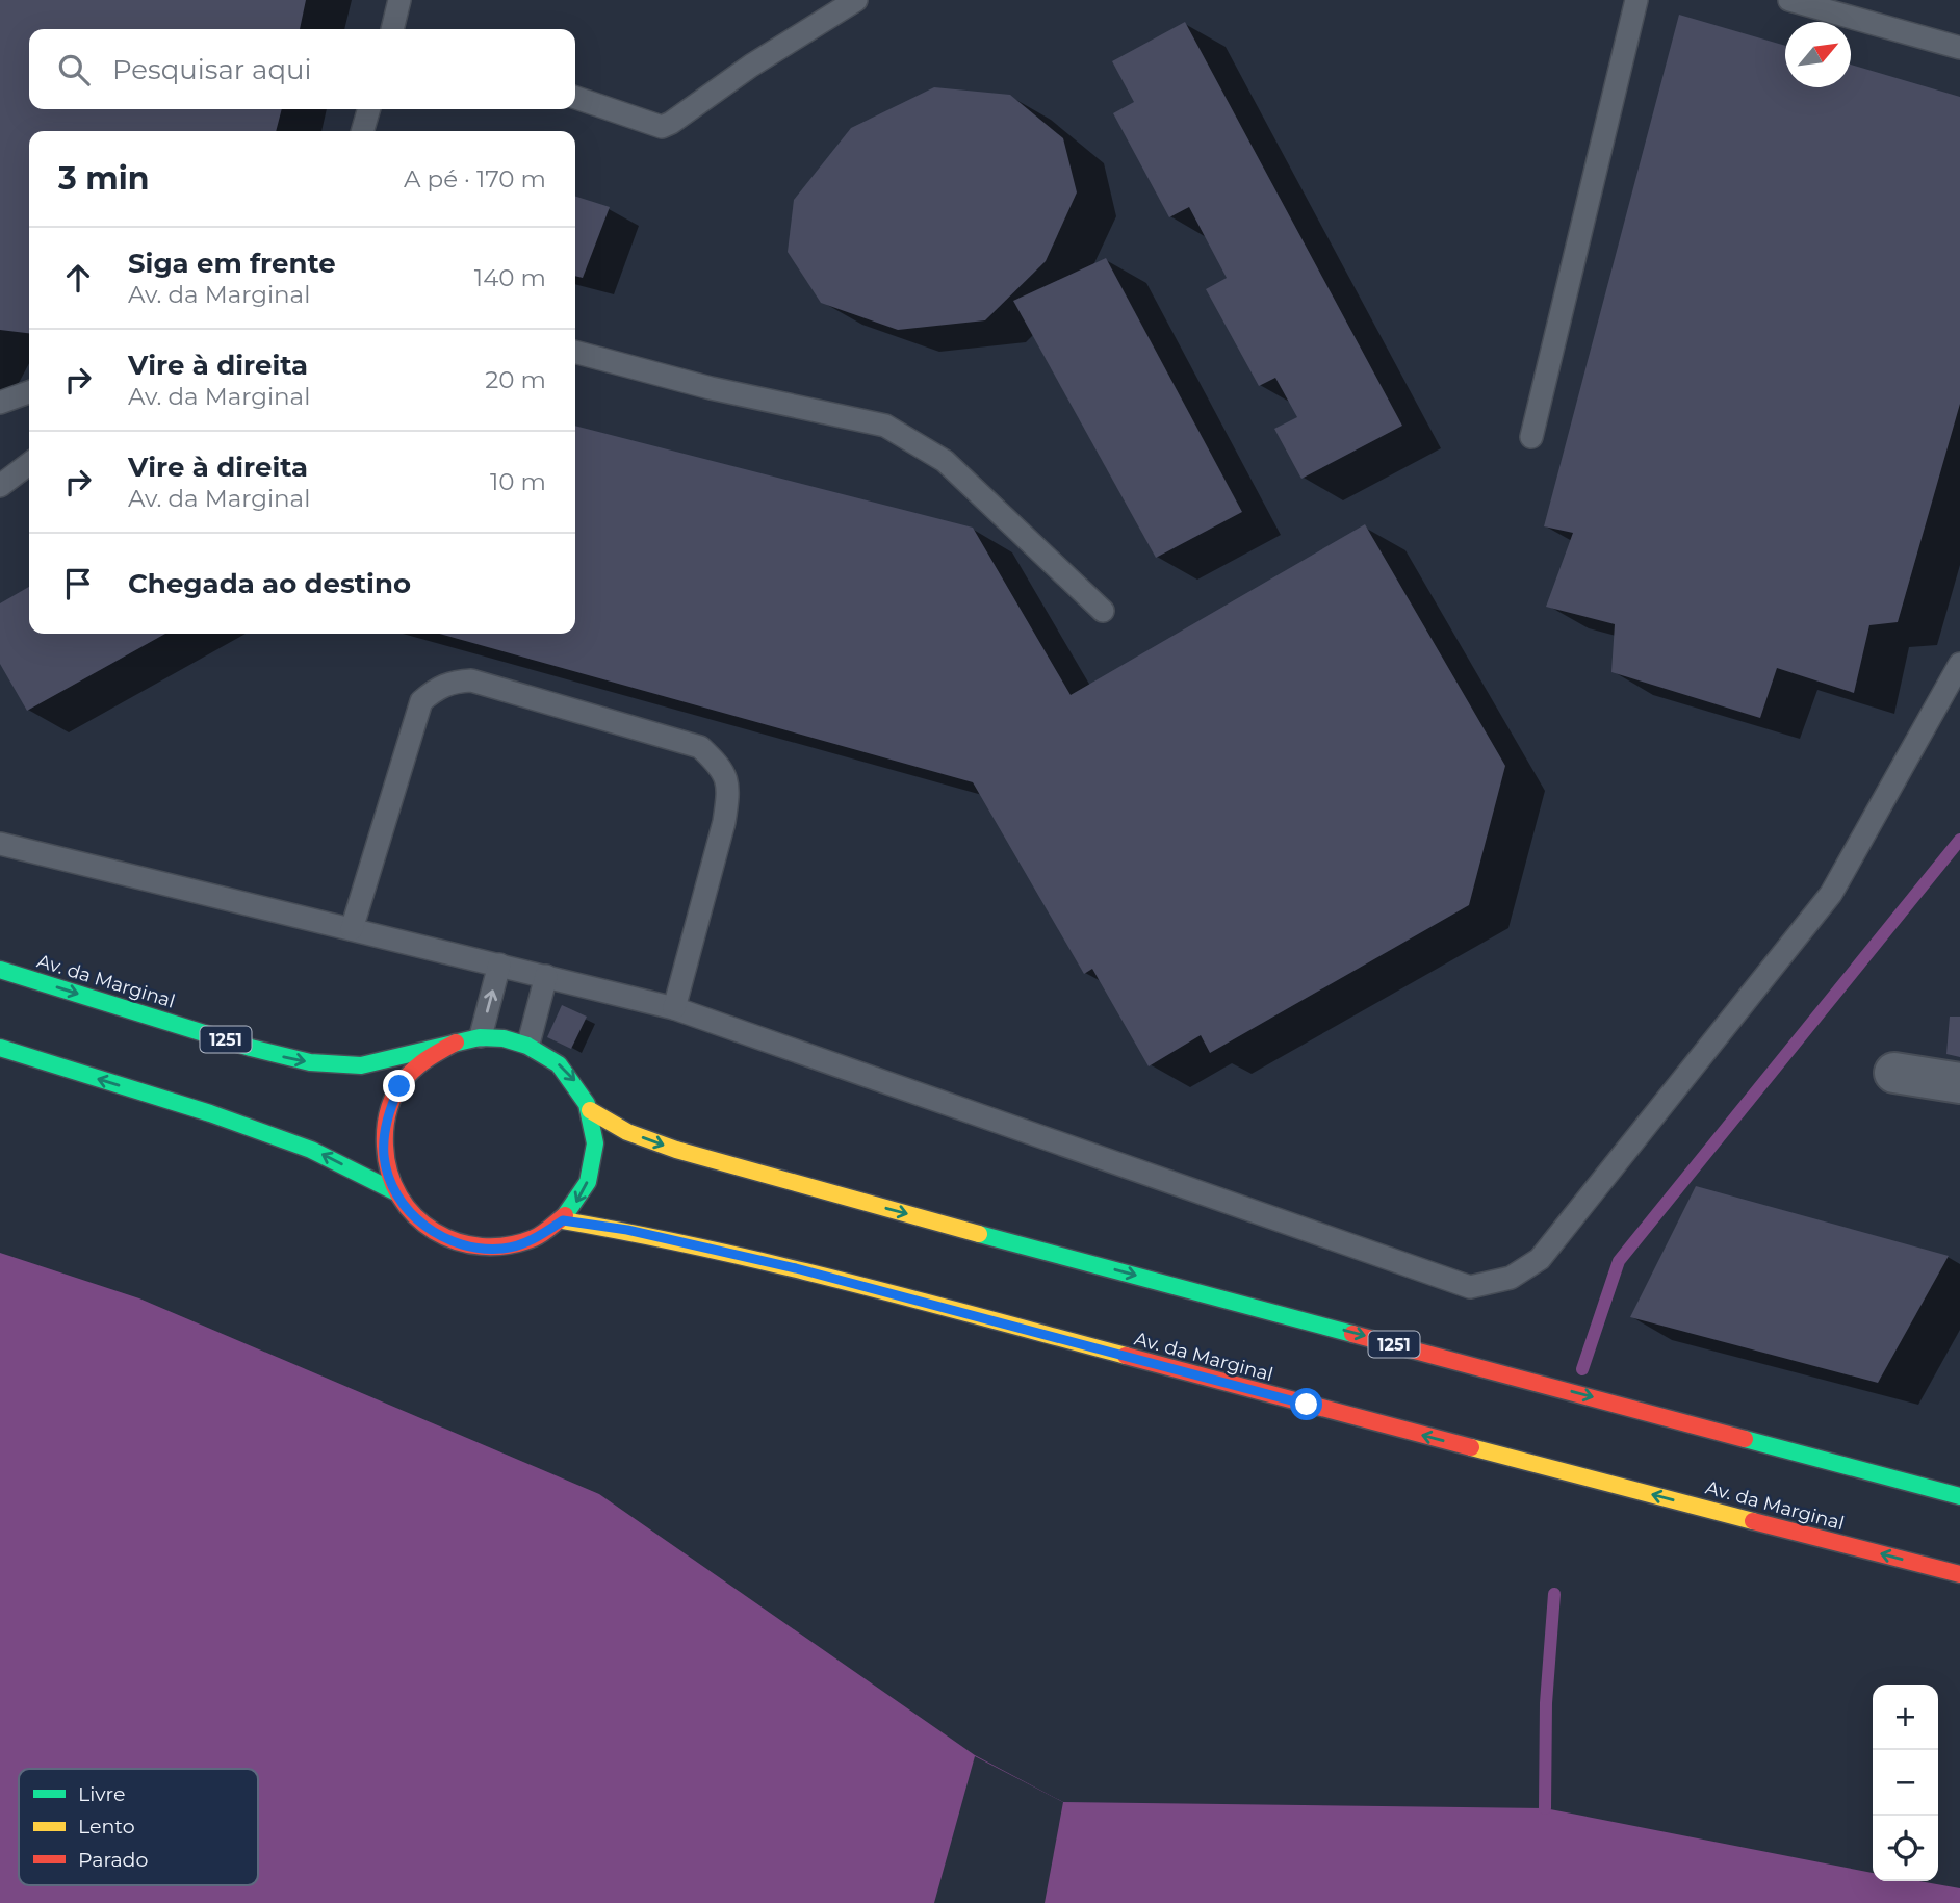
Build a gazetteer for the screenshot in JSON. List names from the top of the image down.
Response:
{
  "streets": {
    "main road": ["Av. da Marginal", "1251"]
  },
  "legend": ["Livre", "Lento", "Parado"],
  "north": "top right",
  "page": {
    "search": "Pesquisar aqui",
    "heading": ["3 min", "A pé · 170 m"],
    "list": [
      ["Siga em frente", "Av. da Marginal", "140 m"],
      ["Vire à direita", "Av. da Marginal", "20 m"],
      ["Vire à direita", "Av. da Marginal", "10 m"],
      "Chegada ao destino"
    ],
    "map_buttons": ["+", "−"]
  }
}
